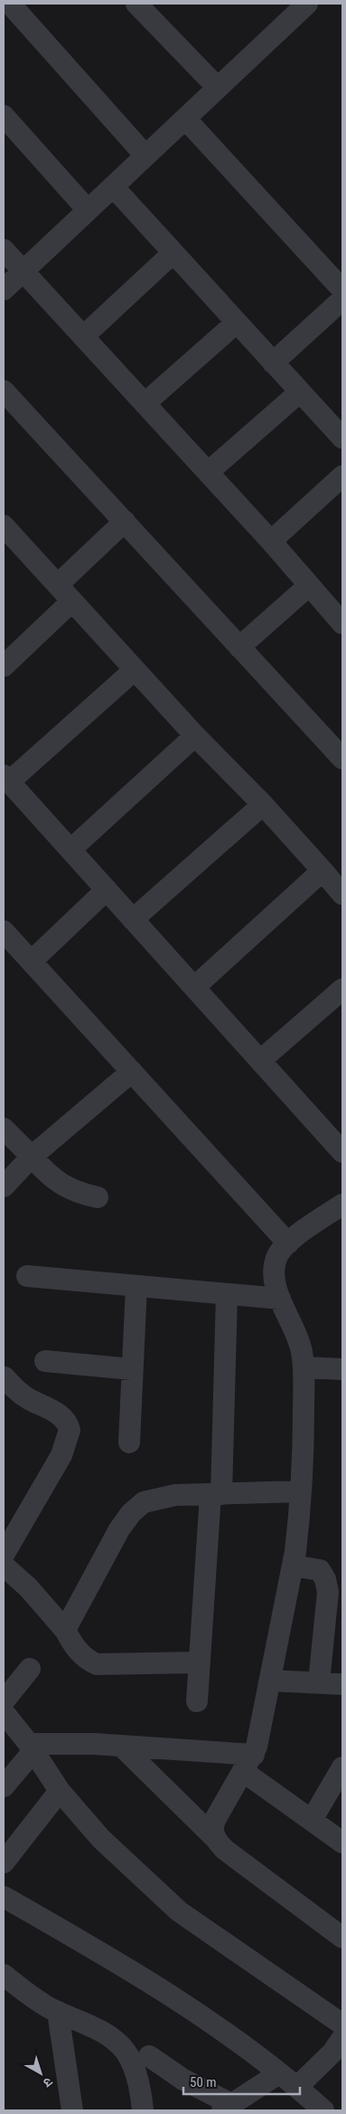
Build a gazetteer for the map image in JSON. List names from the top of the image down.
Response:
{
  "scale_bar": "50 m",
  "north": "bottom right"
}
